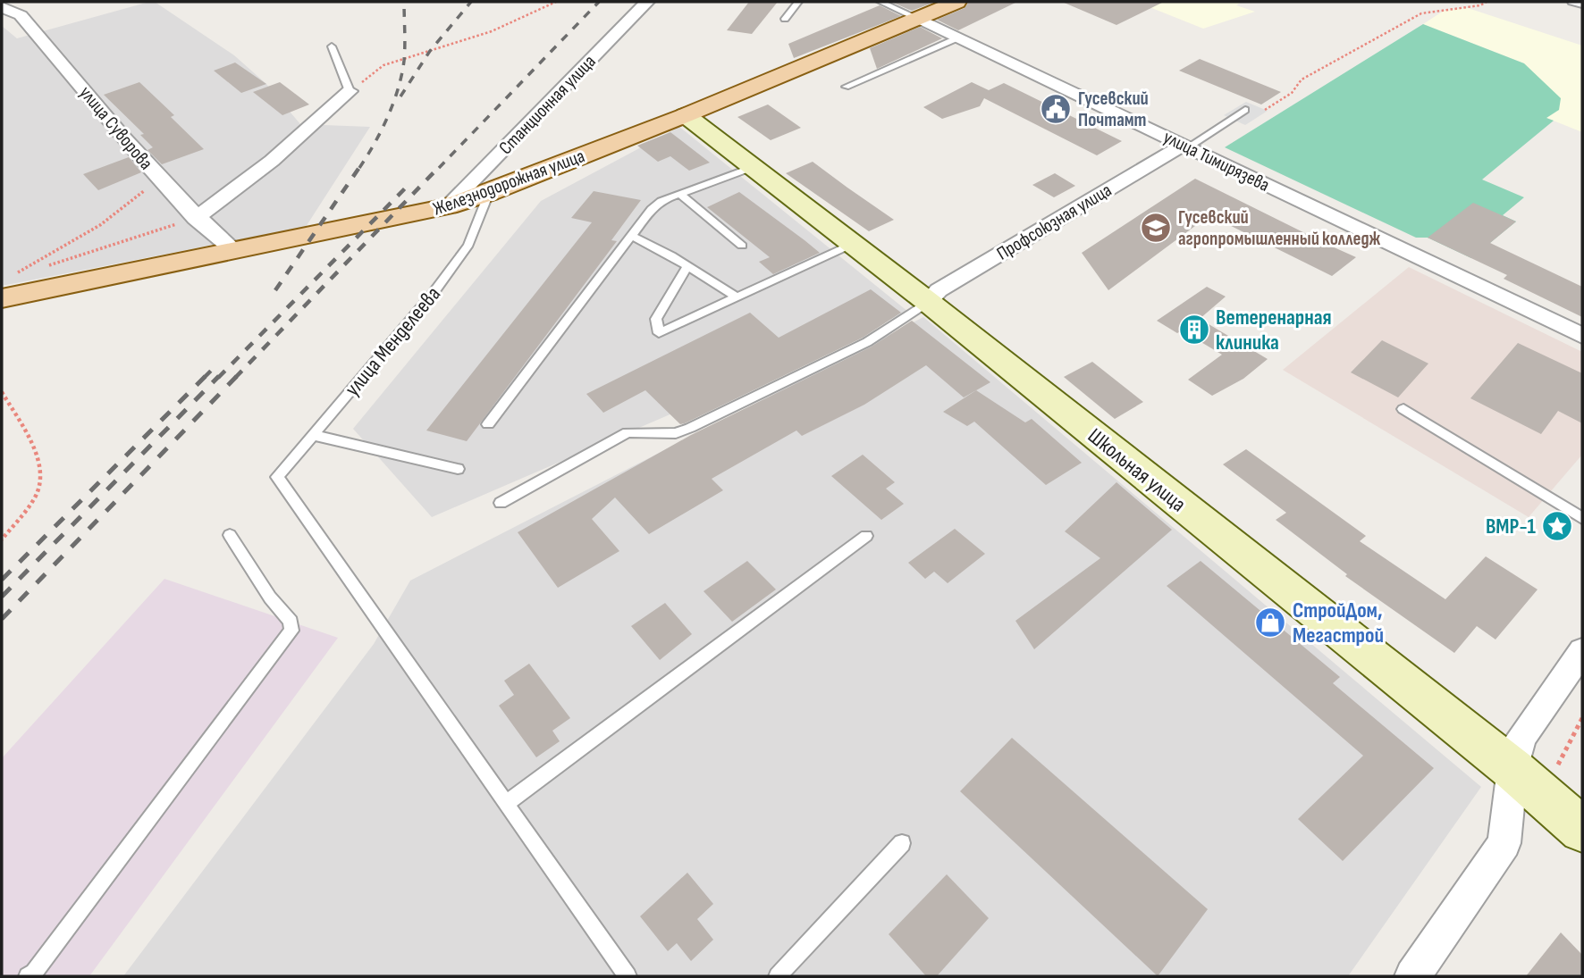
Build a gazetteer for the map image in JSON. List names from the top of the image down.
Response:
{
  "streets": {
    "main road": ["Железнодорожная улица", "Школьная улица"],
    "street": [
      "Станционная улица",
      "улица Суворова",
      "улица Тимирязева",
      "Профсоюзная улица"
    ],
    "lane": ["улица Менделеева"]
  },
  "crossings": [
    ["Станционная улица", "Железнодорожная улица"],
    ["улица Суворова", "Железнодорожная улица"],
    ["улица Тимирязева", "Железнодорожная улица"],
    ["улица Тимирязева", "Профсоюзная улица"],
    ["Железнодорожная улица", "улица Менделеева"],
    ["Железнодорожная улица", "Школьная улица"],
    ["Профсоюзная улица", "Школьная улица"]
  ],
  "places": {
    "public building": ["Гусевский Почтамт"],
    "school or university": ["Гусевский агропромышленный колледж"],
    "building": ["Ветеренарная клиника"],
    "place": ["BMP-1"],
    "shop": ["СтройДом, Мегастрой"]
  }
}
